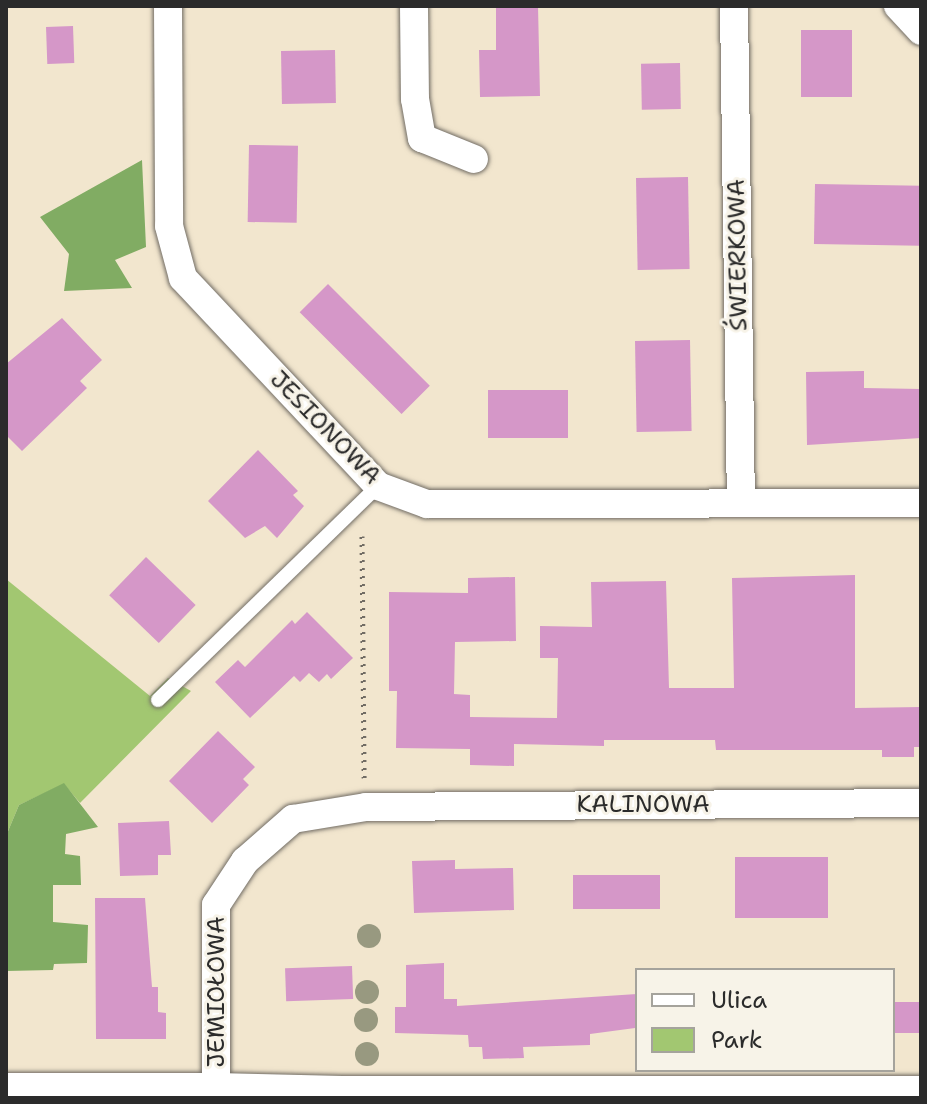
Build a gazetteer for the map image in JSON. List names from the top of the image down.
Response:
{
  "streets": {
    "street": [
      "ŚWIERKOWA",
      "JESIONOWA",
      "KALINOWA",
      "JEMIOŁOWA"
    ]
  },
  "crossings": [
    ["ŚWIERKOWA", "JESIONOWA"],
    ["KALINOWA", "JEMIOŁOWA"]
  ],
  "legend": ["Ulica", "Park"]
}
